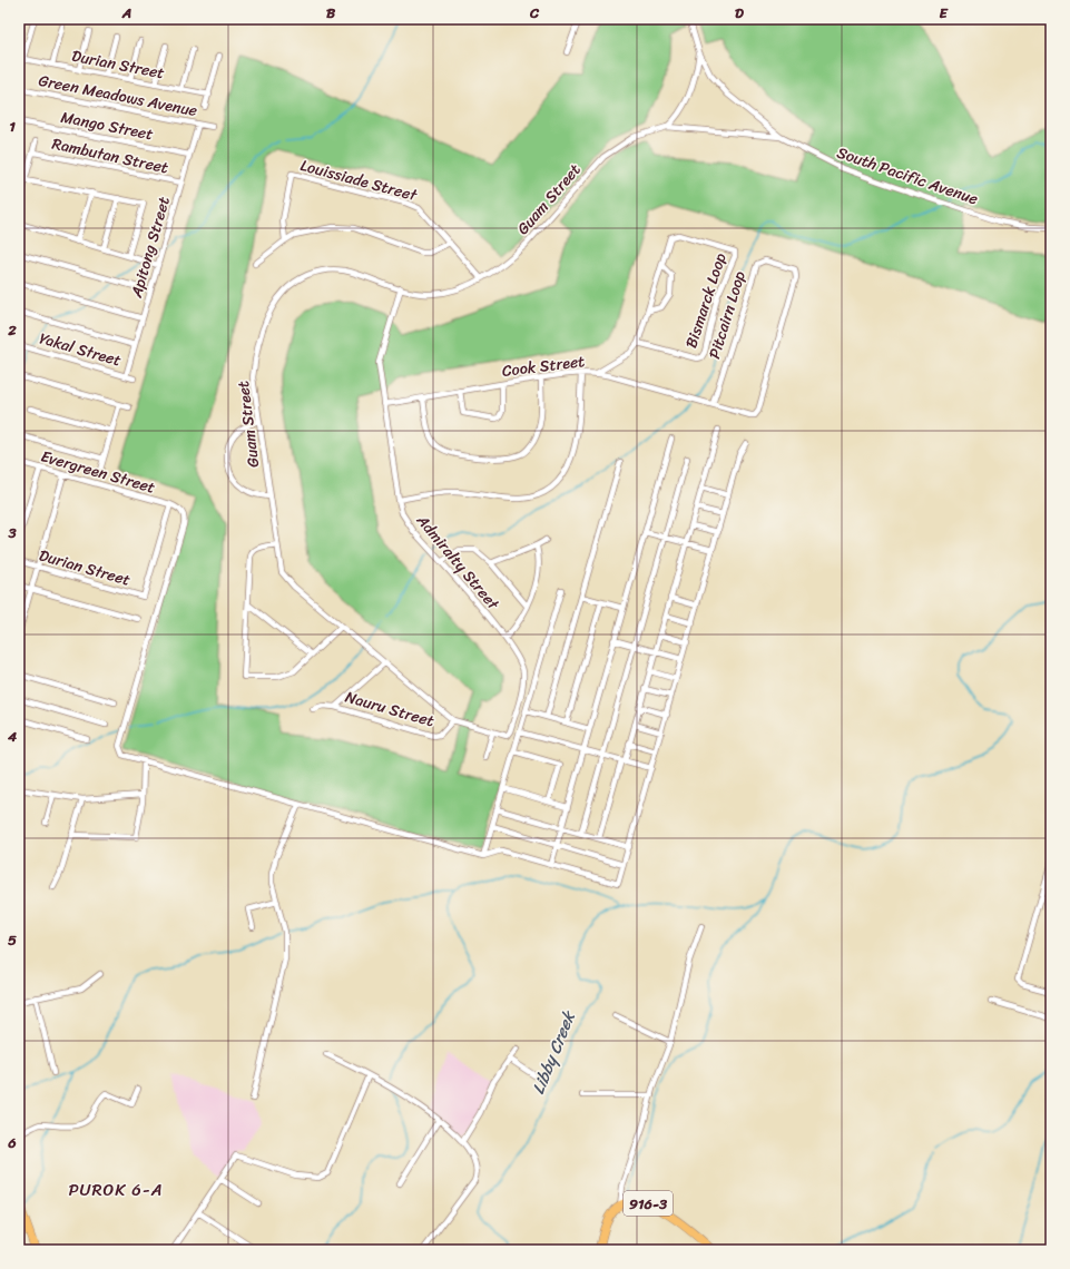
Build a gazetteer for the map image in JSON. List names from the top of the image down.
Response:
{
  "streets": {
    "main road": ["916-3"],
    "street": [
      "Durian Street",
      "Green Meadows Avenue",
      "Mango Street",
      "Rambutan Street",
      "South Pacific Avenue",
      "Louissiade Street",
      "Guam Street",
      "Apitong Street",
      "Bismarck Loop",
      "Pitcairn Loop",
      "Yakal Street",
      "Cook Street",
      "Evergreen Street",
      "Admiralty Street",
      "Nauru Street"
    ]
  },
  "crossings": [
    ["Durian Street", "Evergreen Street"],
    ["Green Meadows Avenue", "Apitong Street"],
    ["Mango Street", "Apitong Street"],
    ["Rambutan Street", "Apitong Street"],
    ["South Pacific Avenue", "Guam Street"],
    ["Louissiade Street", "Guam Street"],
    ["Guam Street", "Admiralty Street"],
    ["Guam Street", "Nauru Street"],
    ["Apitong Street", "Yakal Street"],
    ["Pitcairn Loop", "Cook Street"],
    ["Cook Street", "Admiralty Street"]
  ],
  "districts": ["PUROK 6-A"],
  "water": ["Libby Creek"],
  "grid": {
    "columns": [
      "A",
      "B",
      "C",
      "D",
      "E"
    ],
    "rows": [
      "1",
      "2",
      "3",
      "4",
      "5",
      "6"
    ]
  }
}
